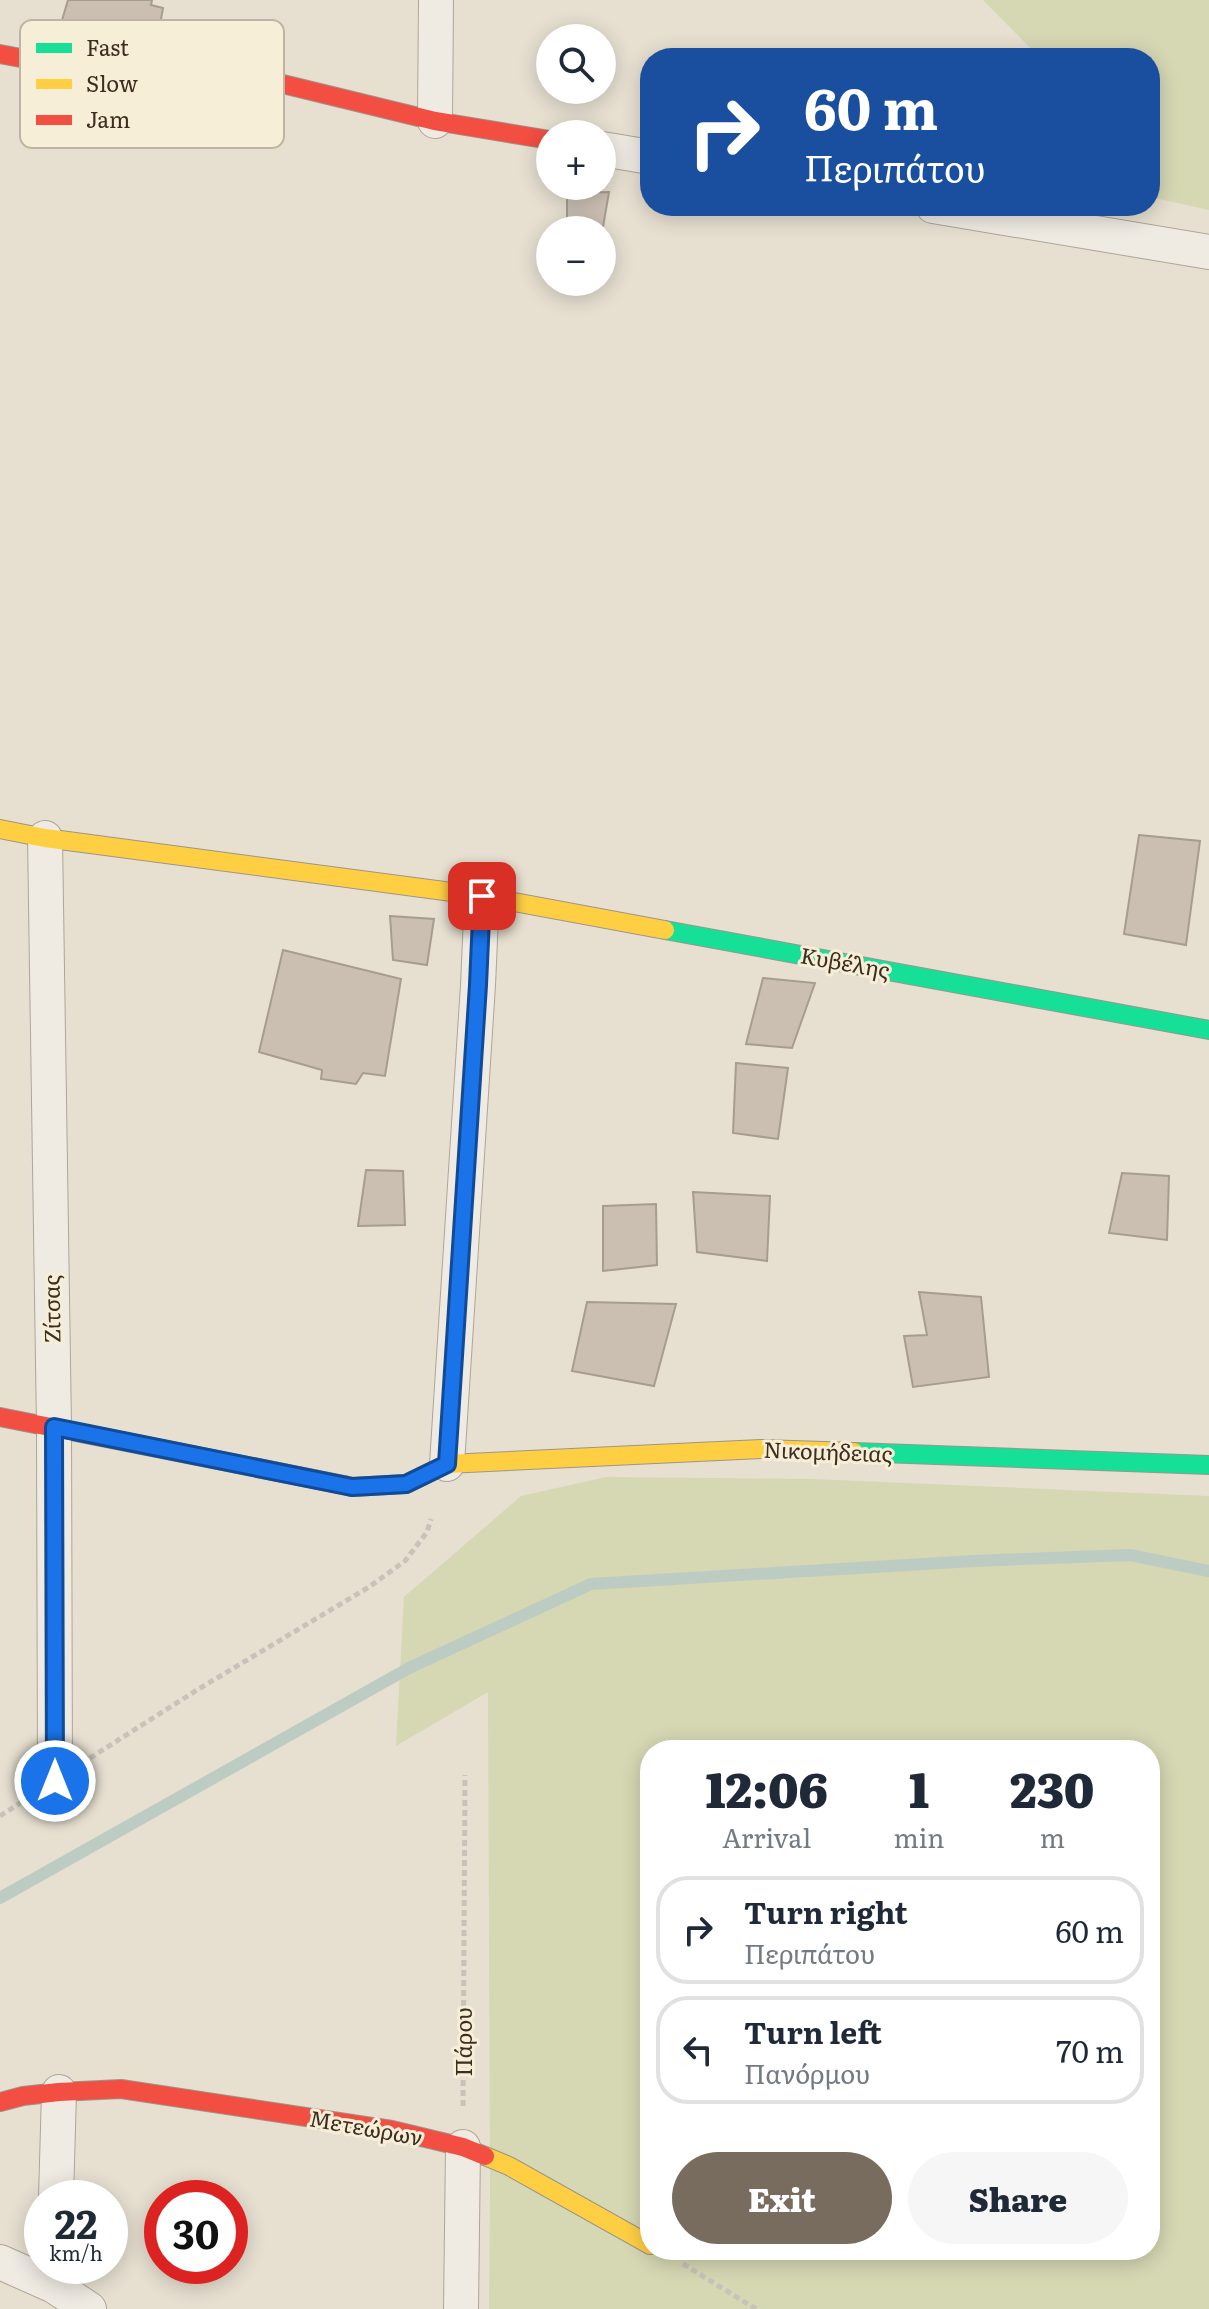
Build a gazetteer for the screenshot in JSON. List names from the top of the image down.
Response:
{
  "streets": {
    "street": [
      "Κυβέλης",
      "Ζίτσας",
      "Νικομήδειας",
      "Μετεώρων"
    ],
    "path": ["Πάρου"]
  },
  "crossings": [
    ["Κυβέλης", "Ζίτσας"],
    ["Πάρου", "Μετεώρων"]
  ],
  "legend": ["Fast", "Slow", "Jam"],
  "page": {
    "map_buttons": ["+", "−"],
    "turn": ["60 m", "Περιπάτου"],
    "eta": [
      "12:06",
      "Arrival",
      "1",
      "min",
      "230",
      "m"
    ],
    "list": [
      {
        "name": "Turn right",
        "note": "Περιπάτου",
        "value": "60 m"
      },
      {
        "name": "Turn left",
        "note": "Πανόρμου",
        "value": "70 m"
      }
    ],
    "buttons": ["Exit", "Share"],
    "speed": "22 km/h",
    "limit": "30"
  }
}
